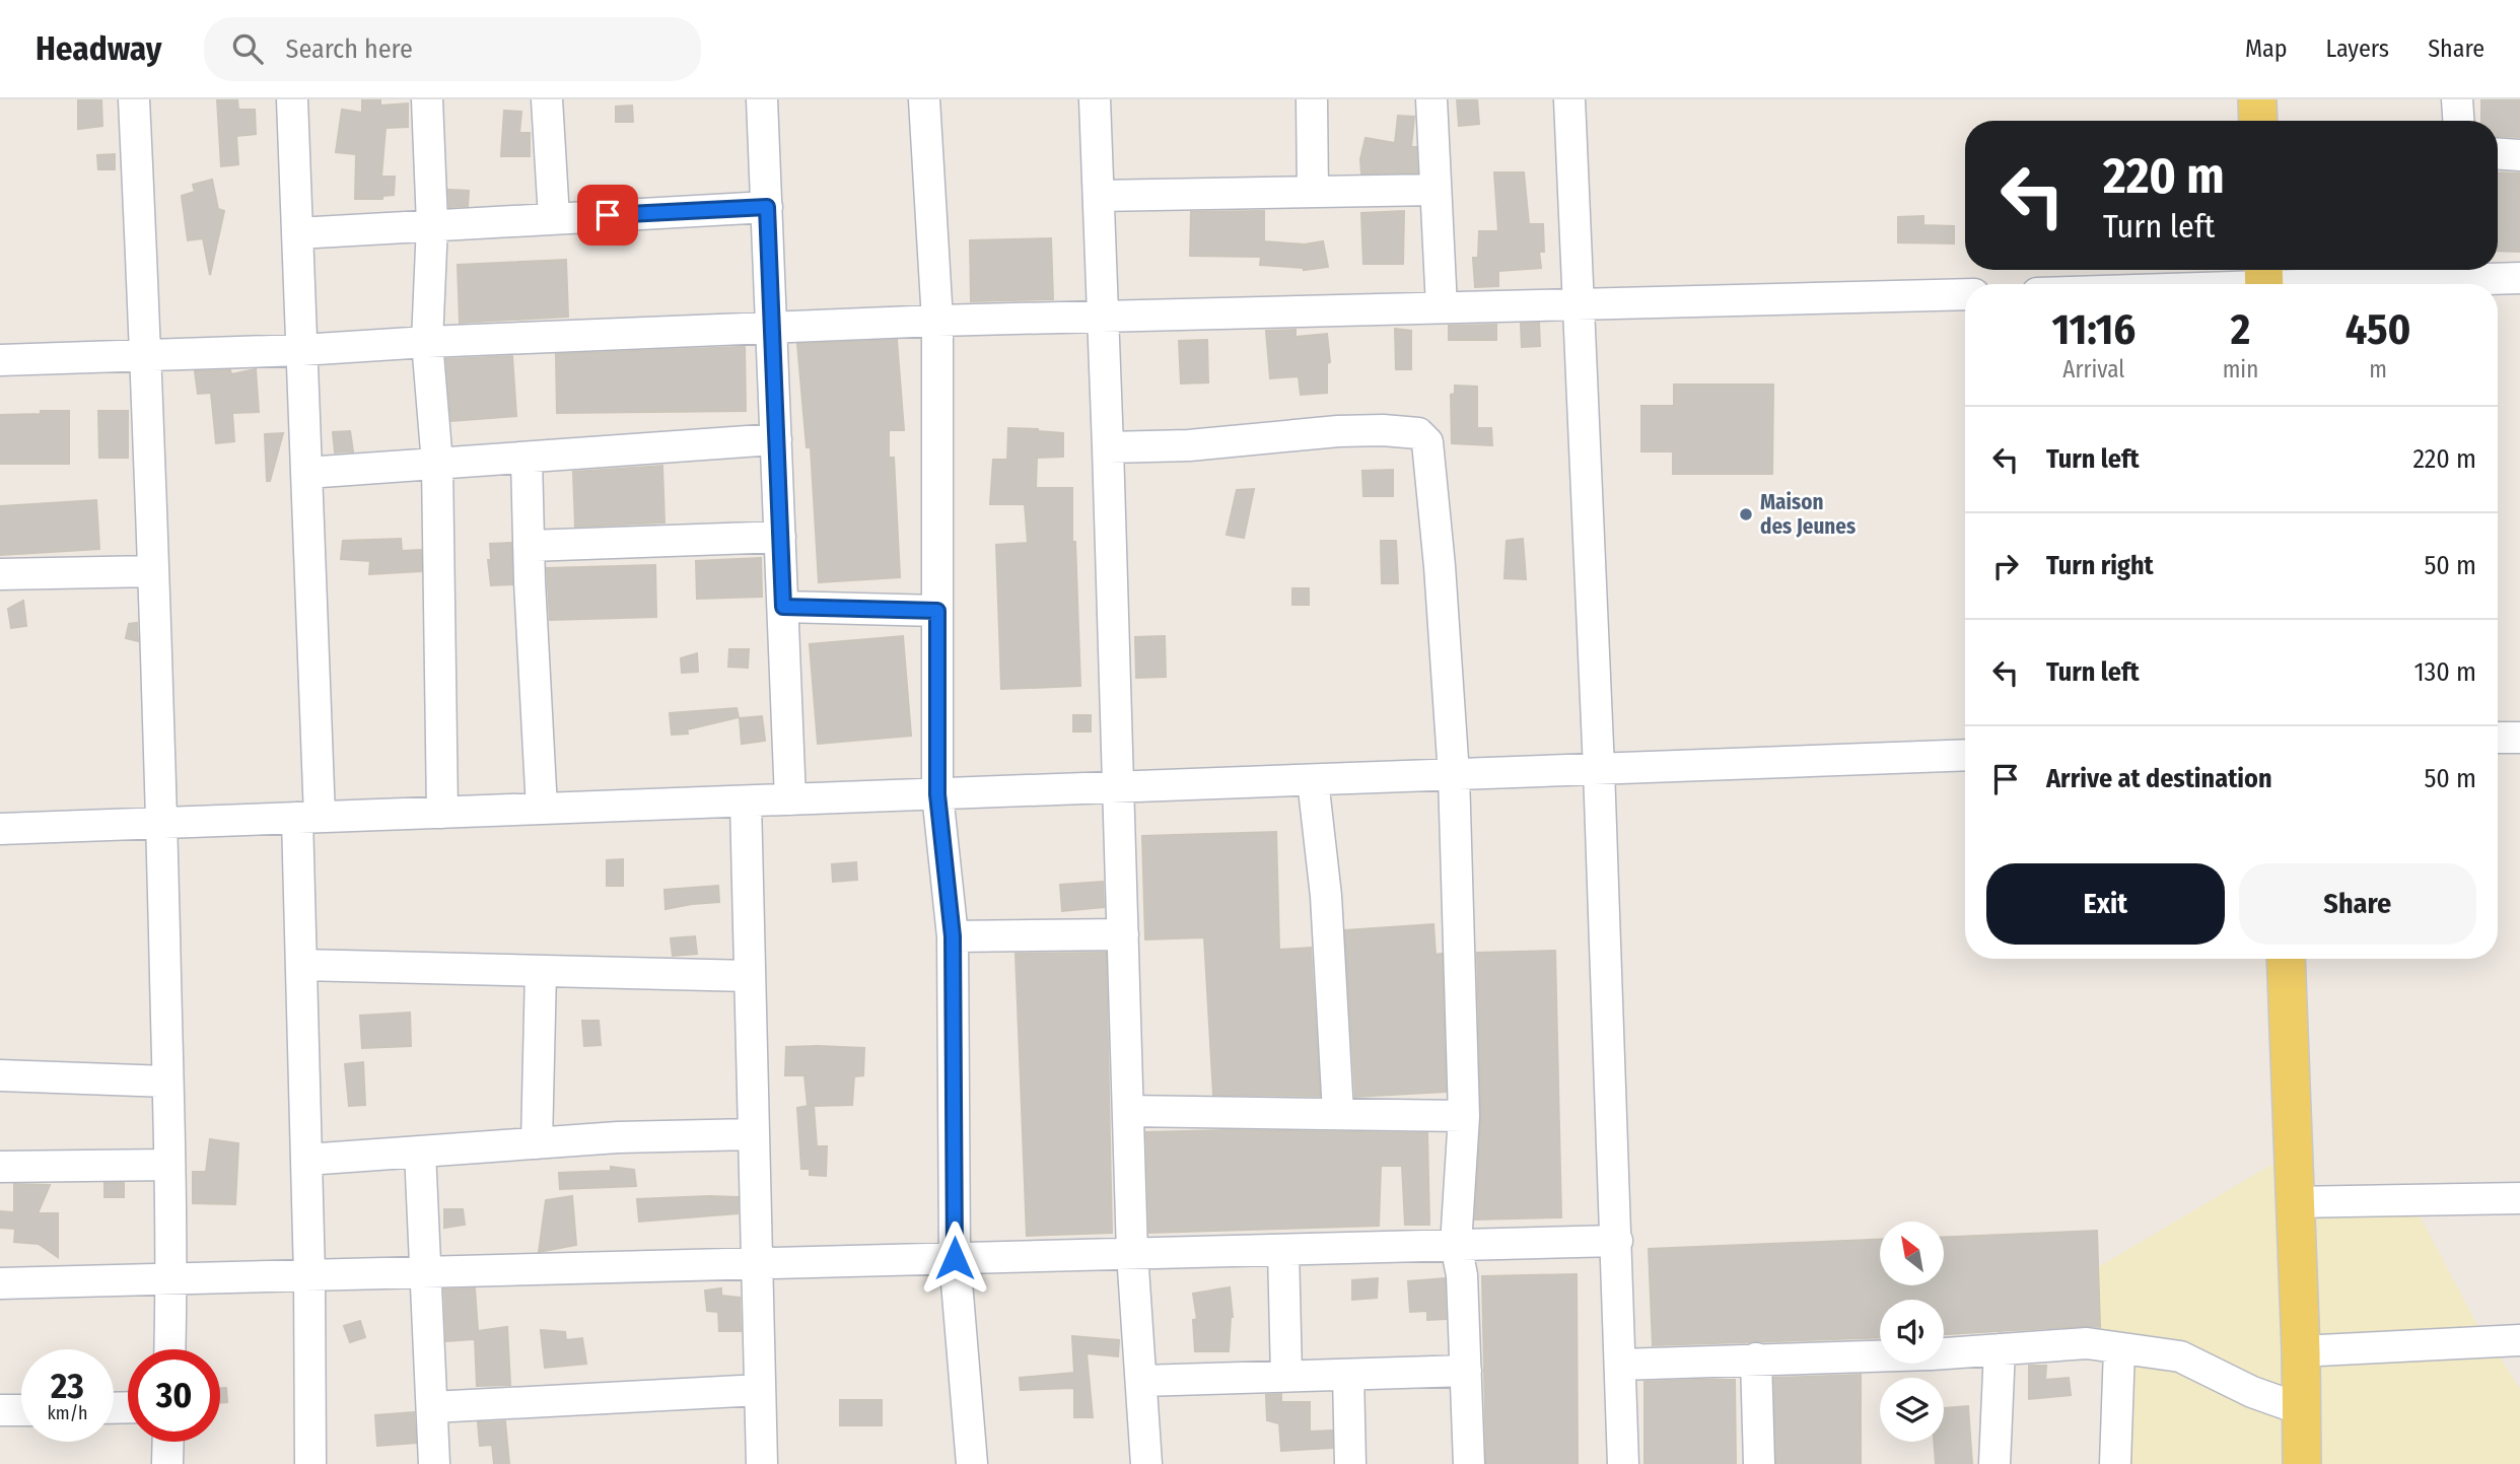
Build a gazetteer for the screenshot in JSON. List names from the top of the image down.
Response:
{
  "places": ["Maison des Jeunes"],
  "north": "top left",
  "page": {
    "header": "Headway",
    "search": "Search here",
    "nav": ["Map", "Layers", "Share"],
    "turn": ["220 m", "Turn left"],
    "eta": [
      "11:16",
      "Arrival",
      "2",
      "min",
      "450",
      "m"
    ],
    "list": [
      {
        "name": "Turn left",
        "value": "220 m"
      },
      {
        "name": "Turn right",
        "value": "50 m"
      },
      {
        "name": "Turn left",
        "value": "130 m"
      },
      {
        "name": "Arrive at destination",
        "value": "50 m"
      }
    ],
    "buttons": ["Exit", "Share"],
    "speed": "23 km/h",
    "limit": "30"
  }
}
